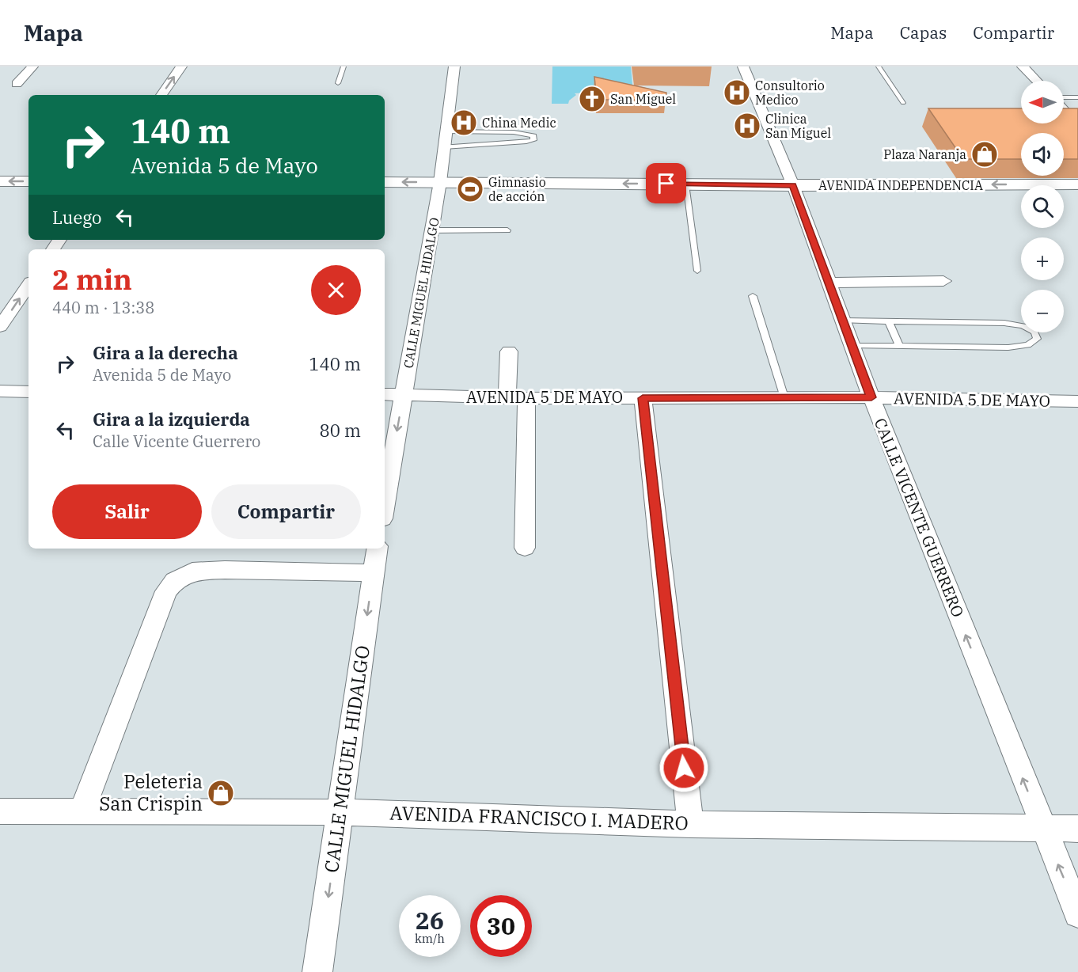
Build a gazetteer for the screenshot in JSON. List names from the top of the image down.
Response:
{
  "streets": {
    "main road": ["AVENIDA INDEPENDENCIA"],
    "street": [
      "CALLE MIGUEL HIDALGO",
      "AVENIDA 5 DE MAYO",
      "CALLE VICENTE GUERRERO",
      "AVENIDA FRANCISCO I. MADERO"
    ]
  },
  "crossings": [
    ["AVENIDA INDEPENDENCIA", "CALLE MIGUEL HIDALGO"],
    ["AVENIDA INDEPENDENCIA", "CALLE VICENTE GUERRERO"],
    ["CALLE MIGUEL HIDALGO", "AVENIDA 5 DE MAYO"],
    ["CALLE MIGUEL HIDALGO", "AVENIDA FRANCISCO I. MADERO"],
    ["AVENIDA 5 DE MAYO", "CALLE VICENTE GUERRERO"],
    ["CALLE VICENTE GUERRERO", "AVENIDA FRANCISCO I. MADERO"]
  ],
  "one_way": ["AVENIDA INDEPENDENCIA", "CALLE MIGUEL HIDALGO", "CALLE VICENTE GUERRERO"],
  "places": {
    "hospital": ["Consultorio Medico", "China Medic", "Clinica San Miguel"],
    "church": ["San Miguel"],
    "shop": ["Plaza Naranja", "Peleteria San Crispin"],
    "sports": ["Gimnasio de acción"]
  },
  "north": "left",
  "page": {
    "header": "Mapa",
    "nav": ["Mapa", "Capas", "Compartir"],
    "map_buttons": ["+", "−"],
    "turn": ["140 m", "Avenida 5 de Mayo"],
    "then": "Luego",
    "heading": ["2 min", "440 m · 13:38"],
    "list": [
      {
        "name": "Gira a la derecha",
        "note": "Avenida 5 de Mayo",
        "value": "140 m"
      },
      {
        "name": "Gira a la izquierda",
        "note": "Calle Vicente Guerrero",
        "value": "80 m"
      }
    ],
    "buttons": ["Salir", "Compartir"],
    "speed": "26 km/h",
    "limit": "30"
  }
}
